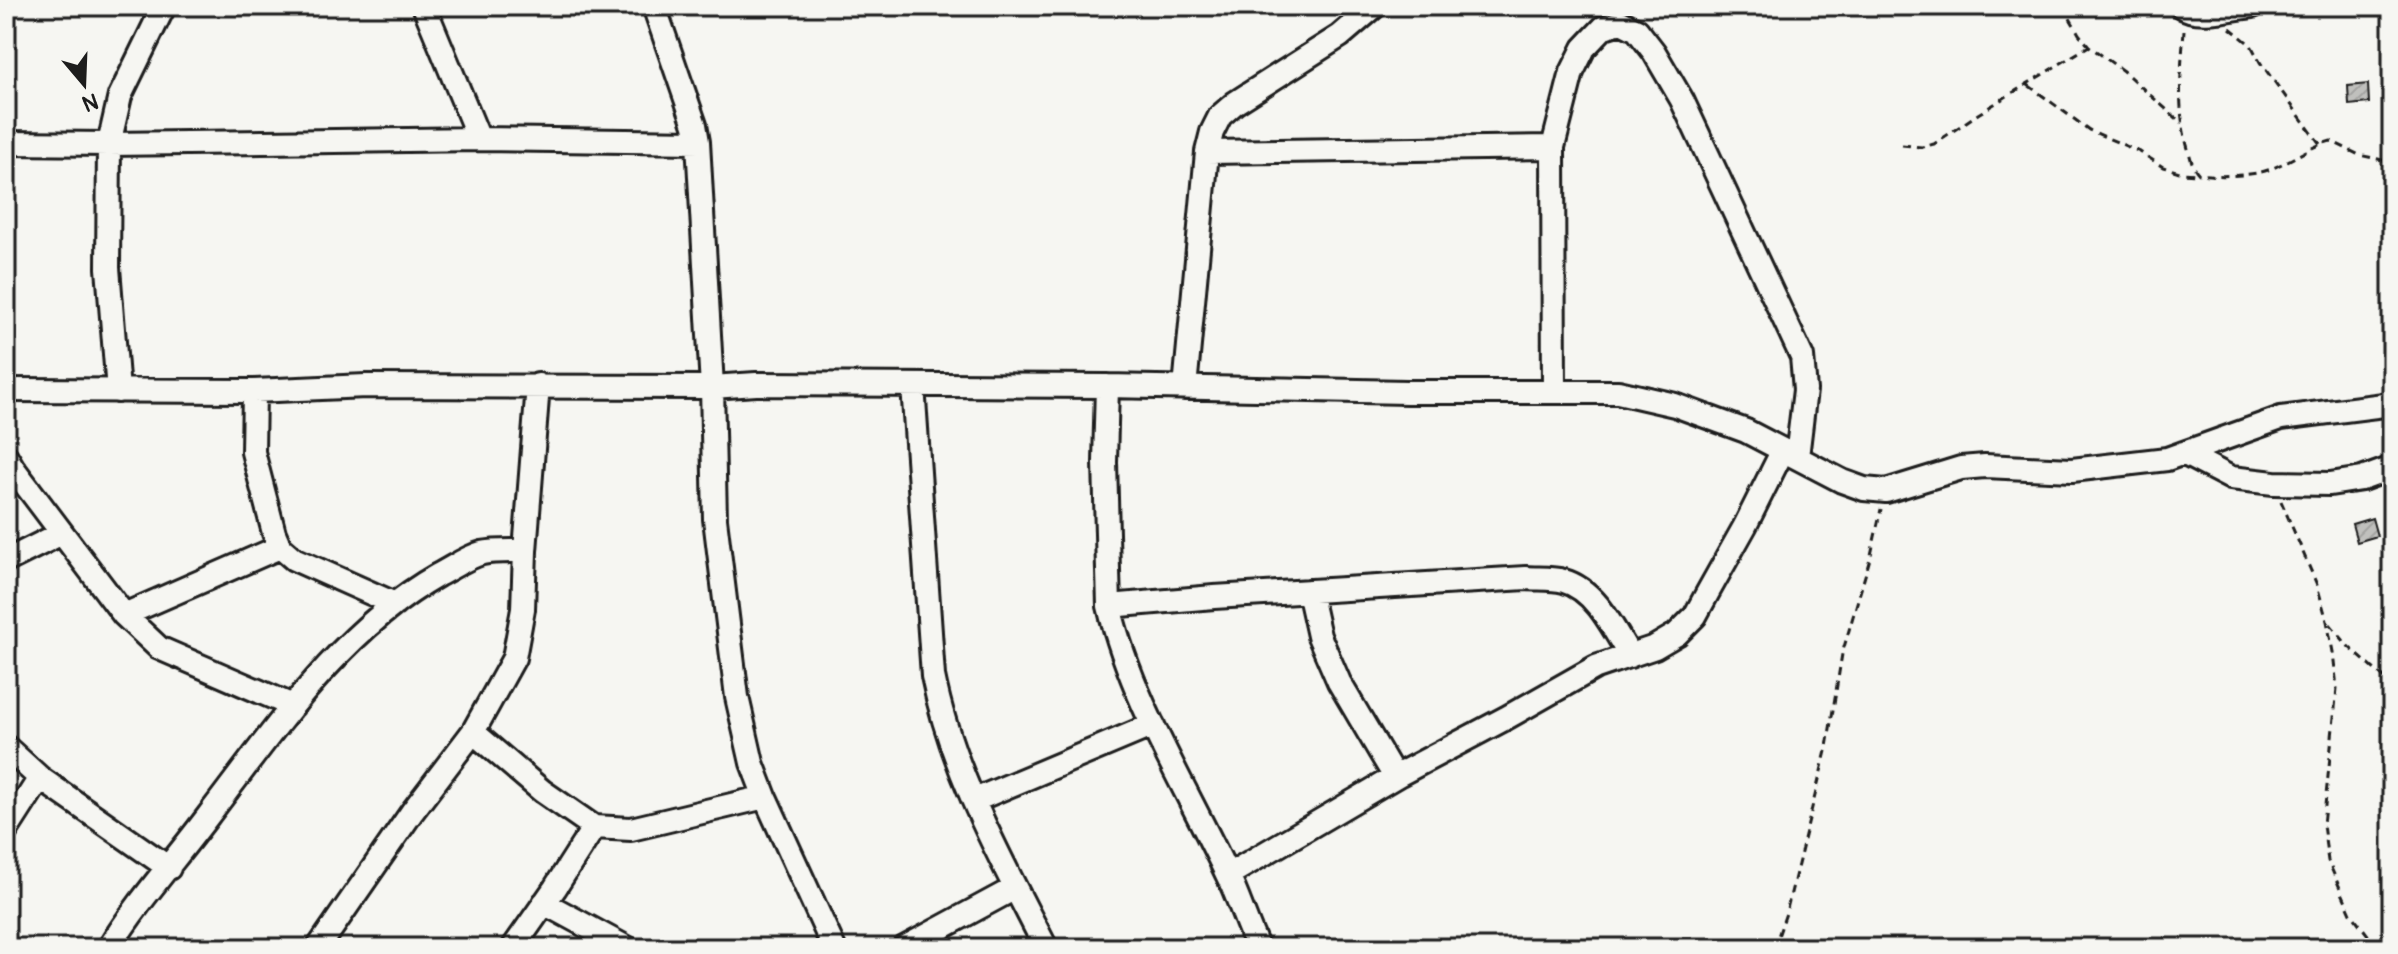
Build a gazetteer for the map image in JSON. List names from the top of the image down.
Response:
{
  "north": "bottom"
}
